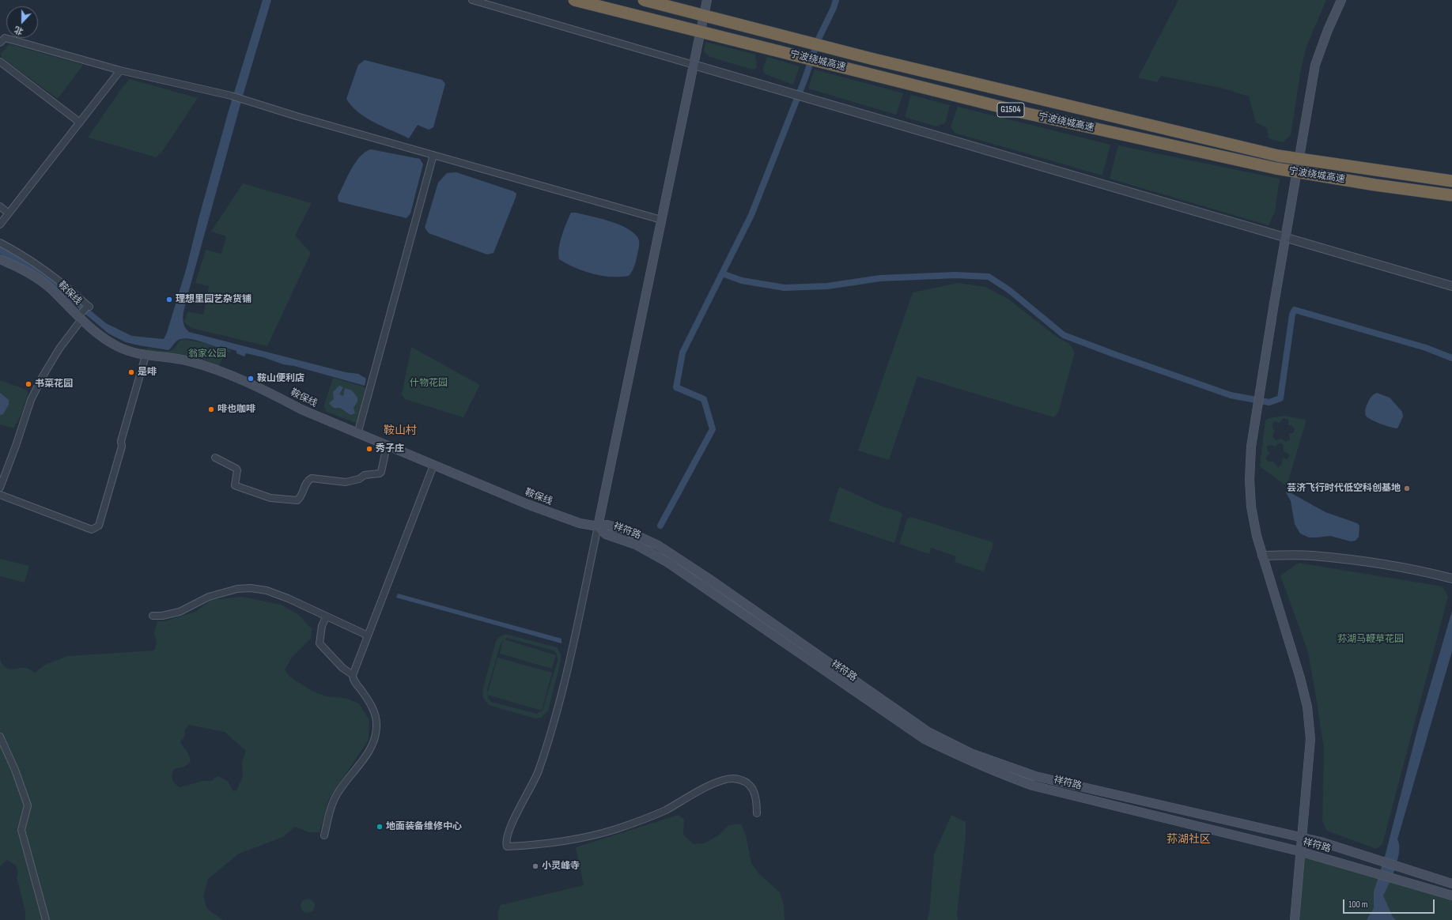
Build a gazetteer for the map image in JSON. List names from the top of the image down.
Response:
{
  "streets": {
    "highway": ["宁波绕城高速", "G1504"],
    "main road": ["鞍保线", "祥符路"]
  },
  "crossings": [
    ["鞍保线", "祥符路"]
  ],
  "districts": ["鞍山村", "荪湖社区"],
  "parks": ["翁家公园", "什物花园", "荪湖马鞭草花园"],
  "places": [
    "理想里园艺杂货铺",
    "是啡",
    "鞍山便利店",
    "书菜花园",
    "啡也咖啡",
    "秀子庄",
    "芸济飞行时代低空科创基地",
    "地面装备维修中心",
    "小灵峰寺"
  ],
  "scale_bar": "100 m",
  "north": "bottom"
}
